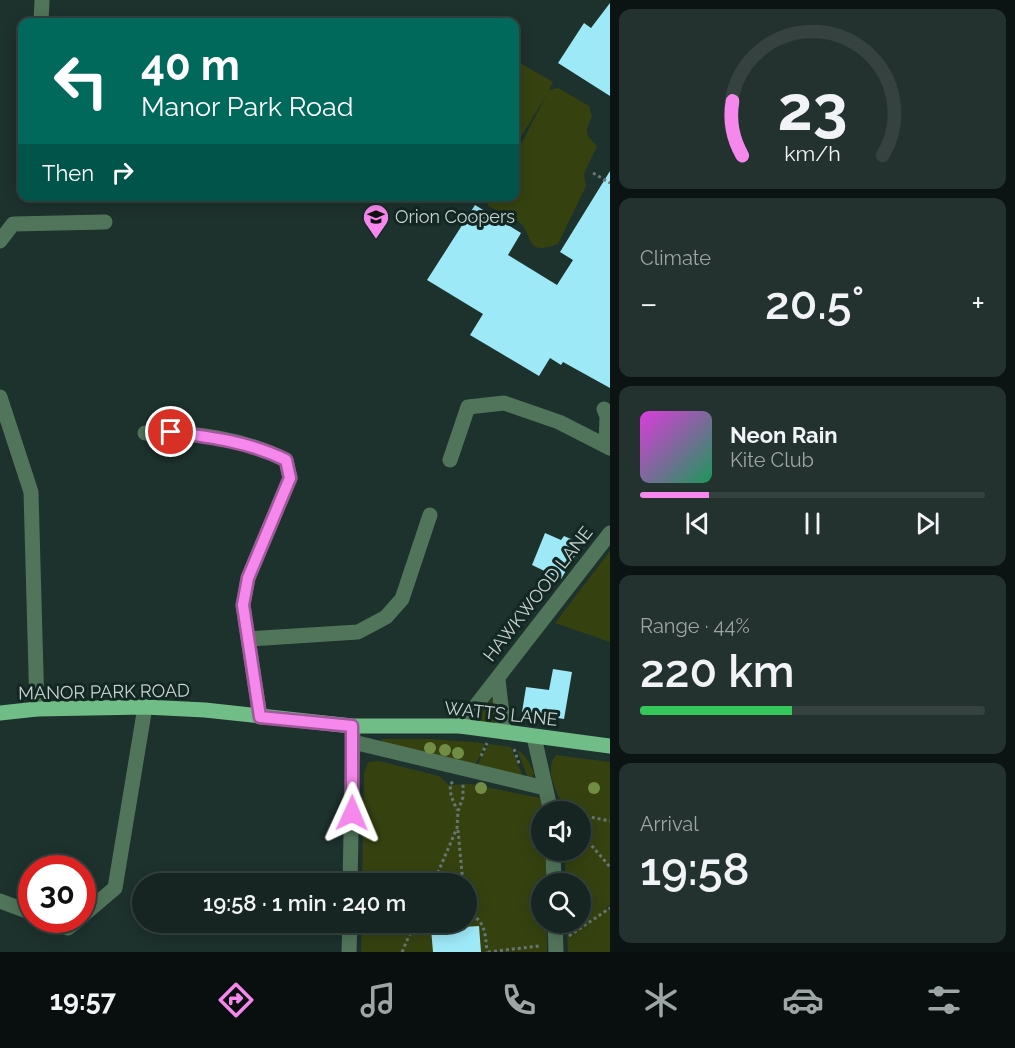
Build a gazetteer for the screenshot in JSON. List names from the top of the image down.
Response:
{
  "streets": {
    "main road": ["MANOR PARK ROAD", "WATTS LANE"],
    "street": ["HAWKWOOD LANE"]
  },
  "crossings": [
    ["HAWKWOOD LANE", "WATTS LANE"],
    ["MANOR PARK ROAD", "WATTS LANE"]
  ],
  "places": {
    "school or university": ["Orion Coopers"]
  },
  "page": {
    "turn": ["40 m", "Manor Park Road"],
    "then": "Then",
    "tile": [
      "Climate",
      ["Range · 44%", "220 km"],
      ["Arrival", "19:58"]
    ],
    "heat": ["−", "20.5°", "+"],
    "song": ["Neon Rain", "Kite Club"],
    "limit": "30",
    "trip": "19:58 · 1 min · 240 m",
    "tabs": "19:57",
    "gauge": ["23", "km/h"]
  }
}
